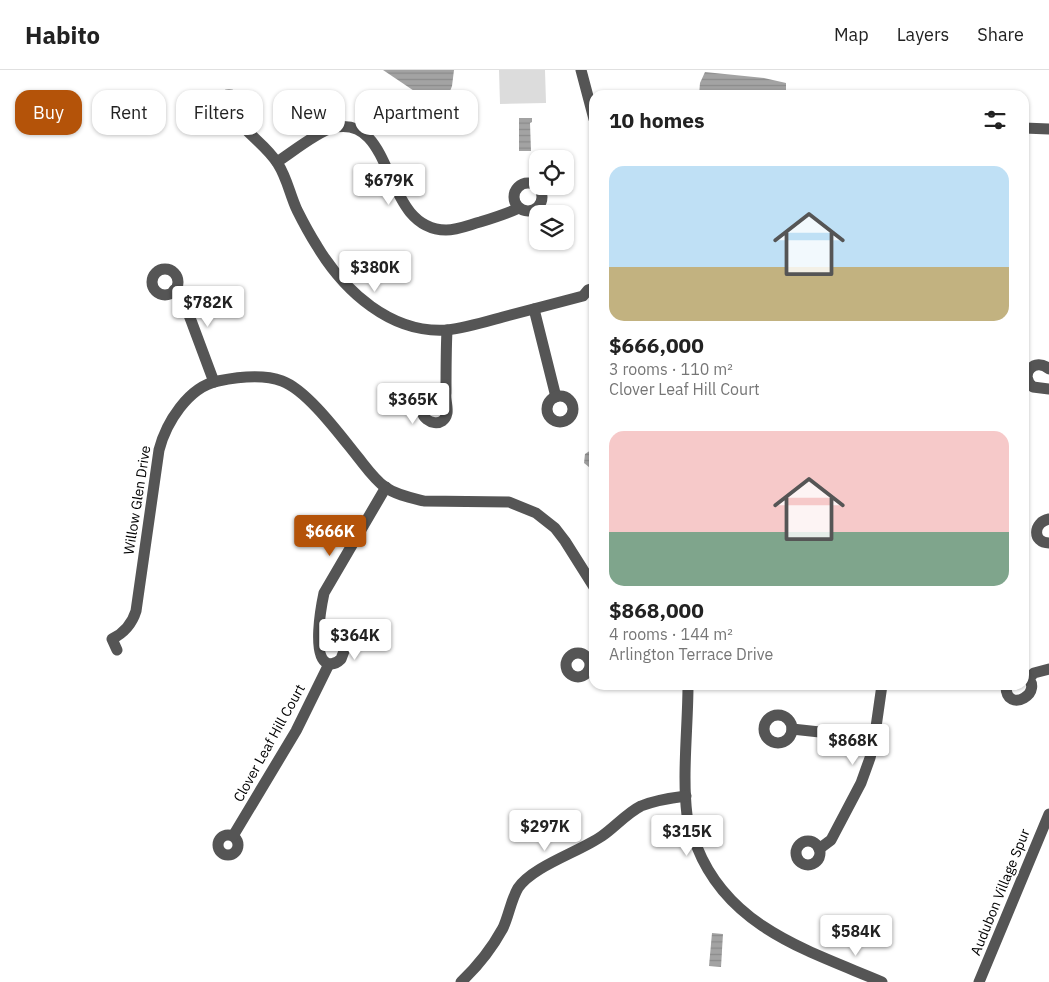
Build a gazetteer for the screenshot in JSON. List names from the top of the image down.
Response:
{
  "streets": {
    "street": ["Willow Glen Drive", "Clover Leaf Hill Court", "Audubon Village Spur"]
  },
  "page": {
    "header": "Habito",
    "nav": ["Map", "Layers", "Share"],
    "chip": [
      "Buy",
      "Rent",
      "Filters",
      "New",
      "Apartment"
    ],
    "heading": "10 homes",
    "list": [
      {
        "name": "$666,000",
        "note": "3 rooms · 110 m² · Clover Leaf Hill Court"
      },
      {
        "name": "$868,000",
        "note": "4 rooms · 144 m² · Arlington Terrace Drive"
      }
    ],
    "price": [
      "$679K",
      "$380K",
      "$782K",
      "$365K",
      "$666K",
      "$364K",
      "$868K",
      "$297K",
      "$315K",
      "$584K"
    ]
  }
}
